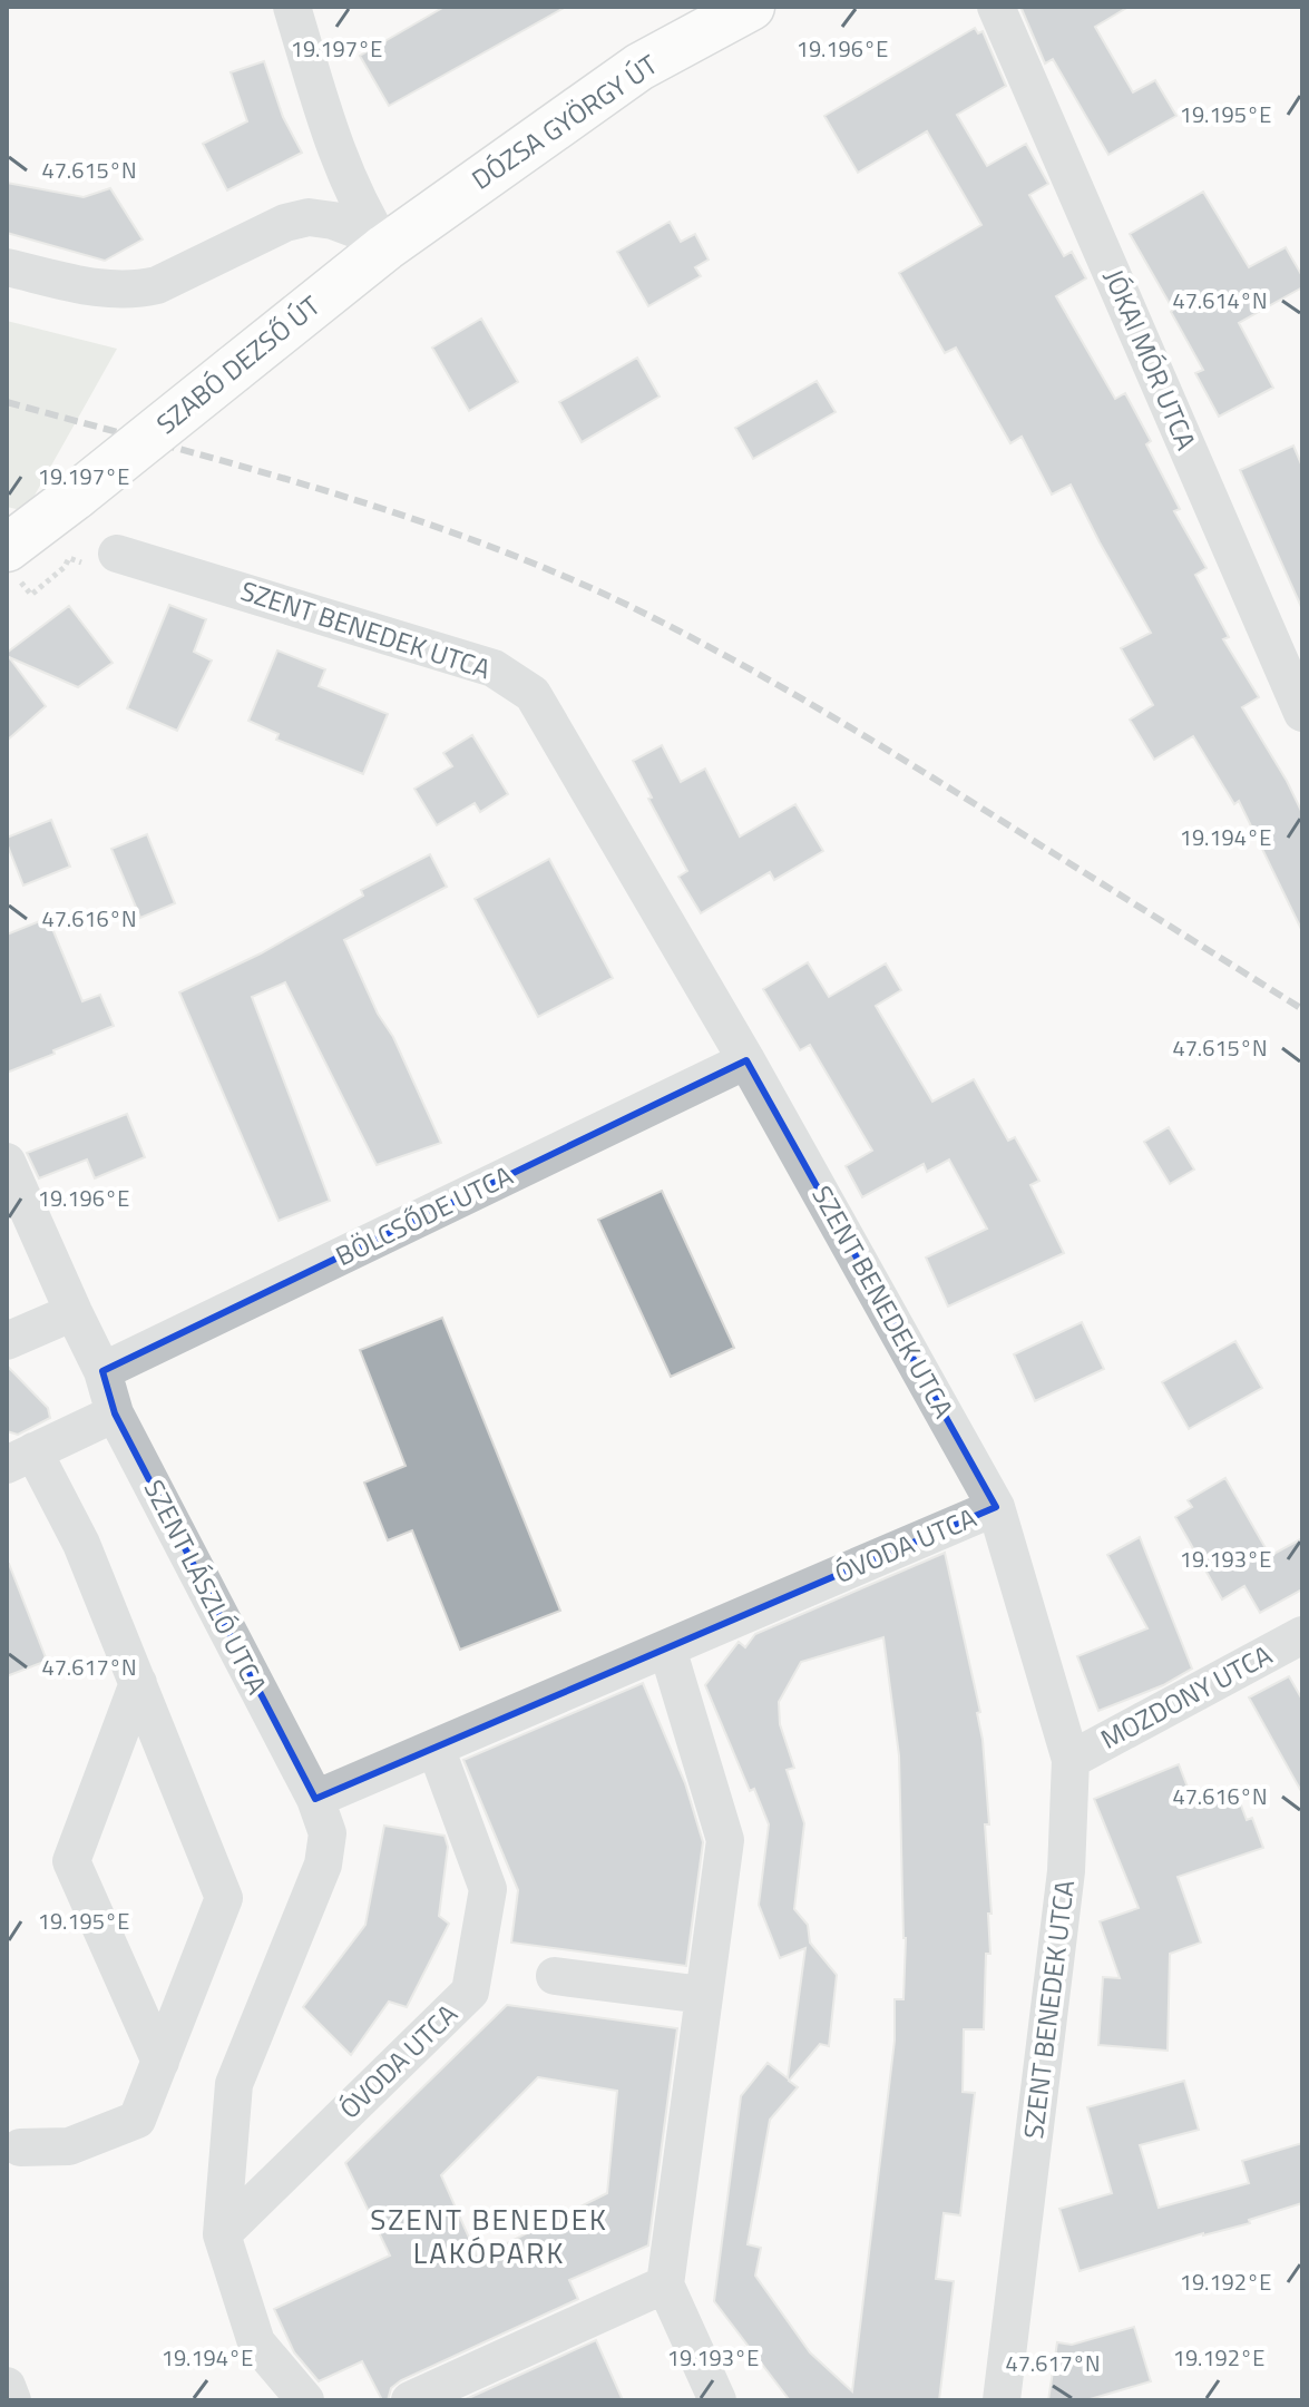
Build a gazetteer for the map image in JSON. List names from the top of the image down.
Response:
{
  "streets": {
    "main road": ["DÓZSA GYÖRGY ÚT", "SZABÓ DEZSŐ ÚT"],
    "street": [
      "JÓKAI MÓR UTCA",
      "SZENT BENEDEK UTCA",
      "BÖLCSŐDE UTCA",
      "ÓVODA UTCA",
      "SZENT LÁSZLÓ UTCA",
      "MOZDONY UTCA"
    ]
  },
  "crossings": [
    ["DÓZSA GYÖRGY ÚT", "SZABÓ DEZSŐ ÚT"],
    ["SZENT BENEDEK UTCA", "BÖLCSŐDE UTCA"],
    ["SZENT BENEDEK UTCA", "ÓVODA UTCA"],
    ["SZENT BENEDEK UTCA", "MOZDONY UTCA"],
    ["BÖLCSŐDE UTCA", "SZENT LÁSZLÓ UTCA"],
    ["ÓVODA UTCA", "SZENT LÁSZLÓ UTCA"]
  ],
  "districts": ["SZENT BENEDEK LAKÓPARK"],
  "coordinates": [
    "19.197°E",
    "19.196°E",
    "19.195°E",
    "47.615°N",
    "47.614°N",
    "19.194°E",
    "47.616°N",
    "19.193°E",
    "47.617°N",
    "19.192°E"
  ]
}
